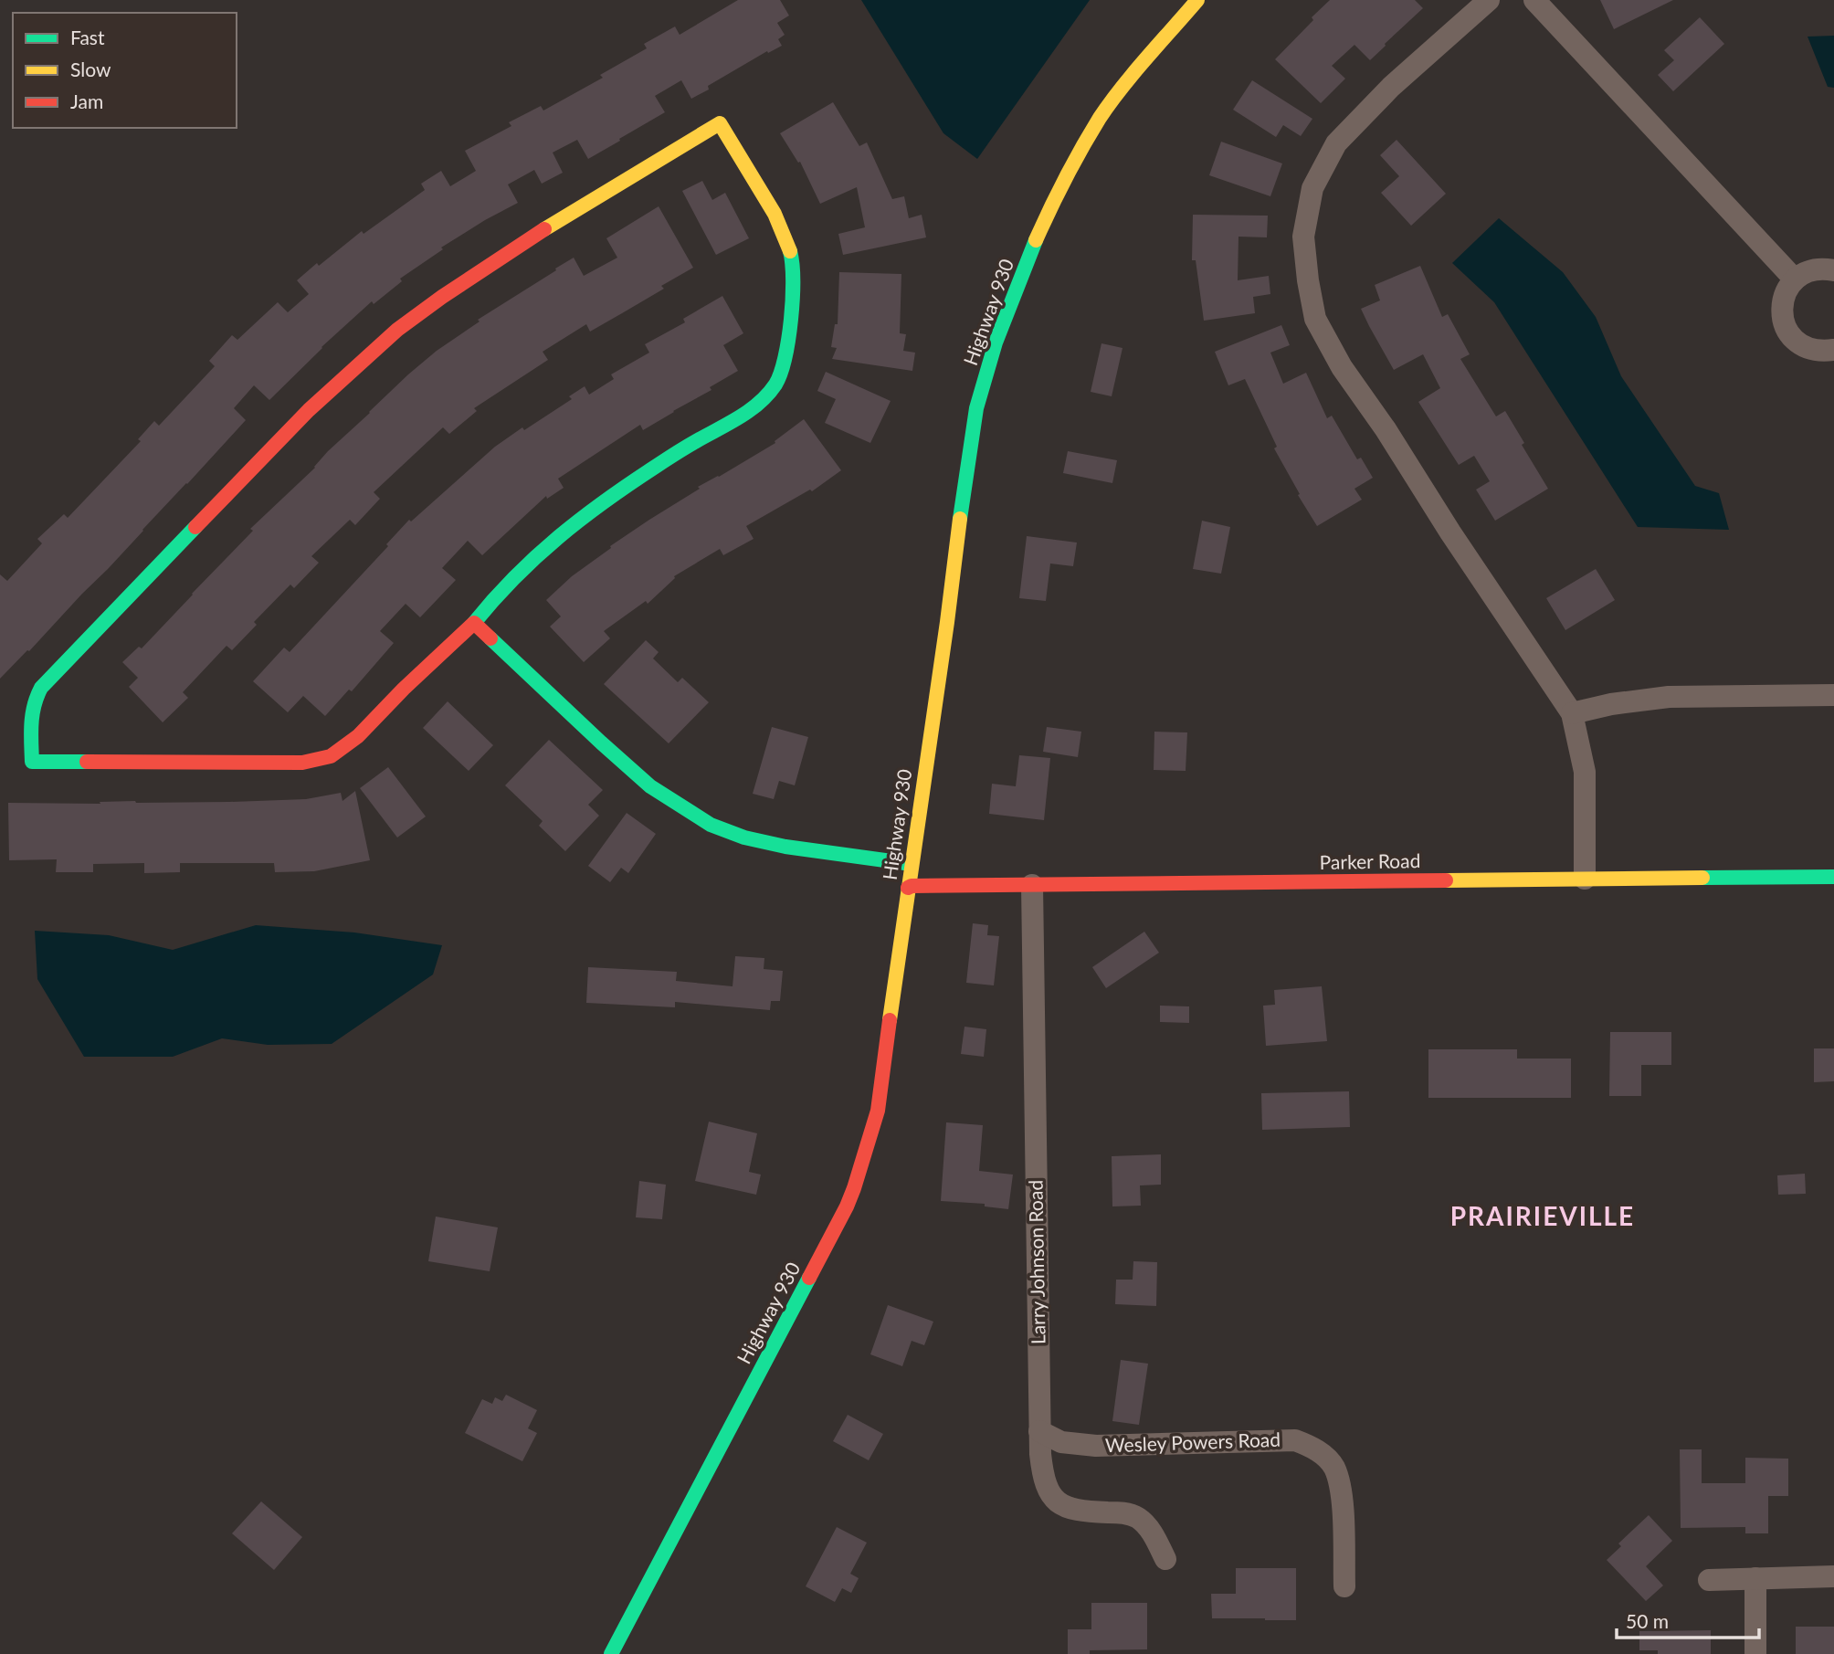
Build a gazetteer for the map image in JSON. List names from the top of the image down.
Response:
{
  "streets": {
    "street": [
      "Highway 930",
      "Parker Road",
      "Larry Johnson Road",
      "Wesley Powers Road"
    ]
  },
  "crossings": [
    ["Highway 930", "Parker Road"],
    ["Parker Road", "Larry Johnson Road"],
    ["Larry Johnson Road", "Wesley Powers Road"]
  ],
  "districts": ["PRAIRIEVILLE"],
  "legend": ["Fast", "Slow", "Jam"],
  "scale_bar": "50 m"
}
